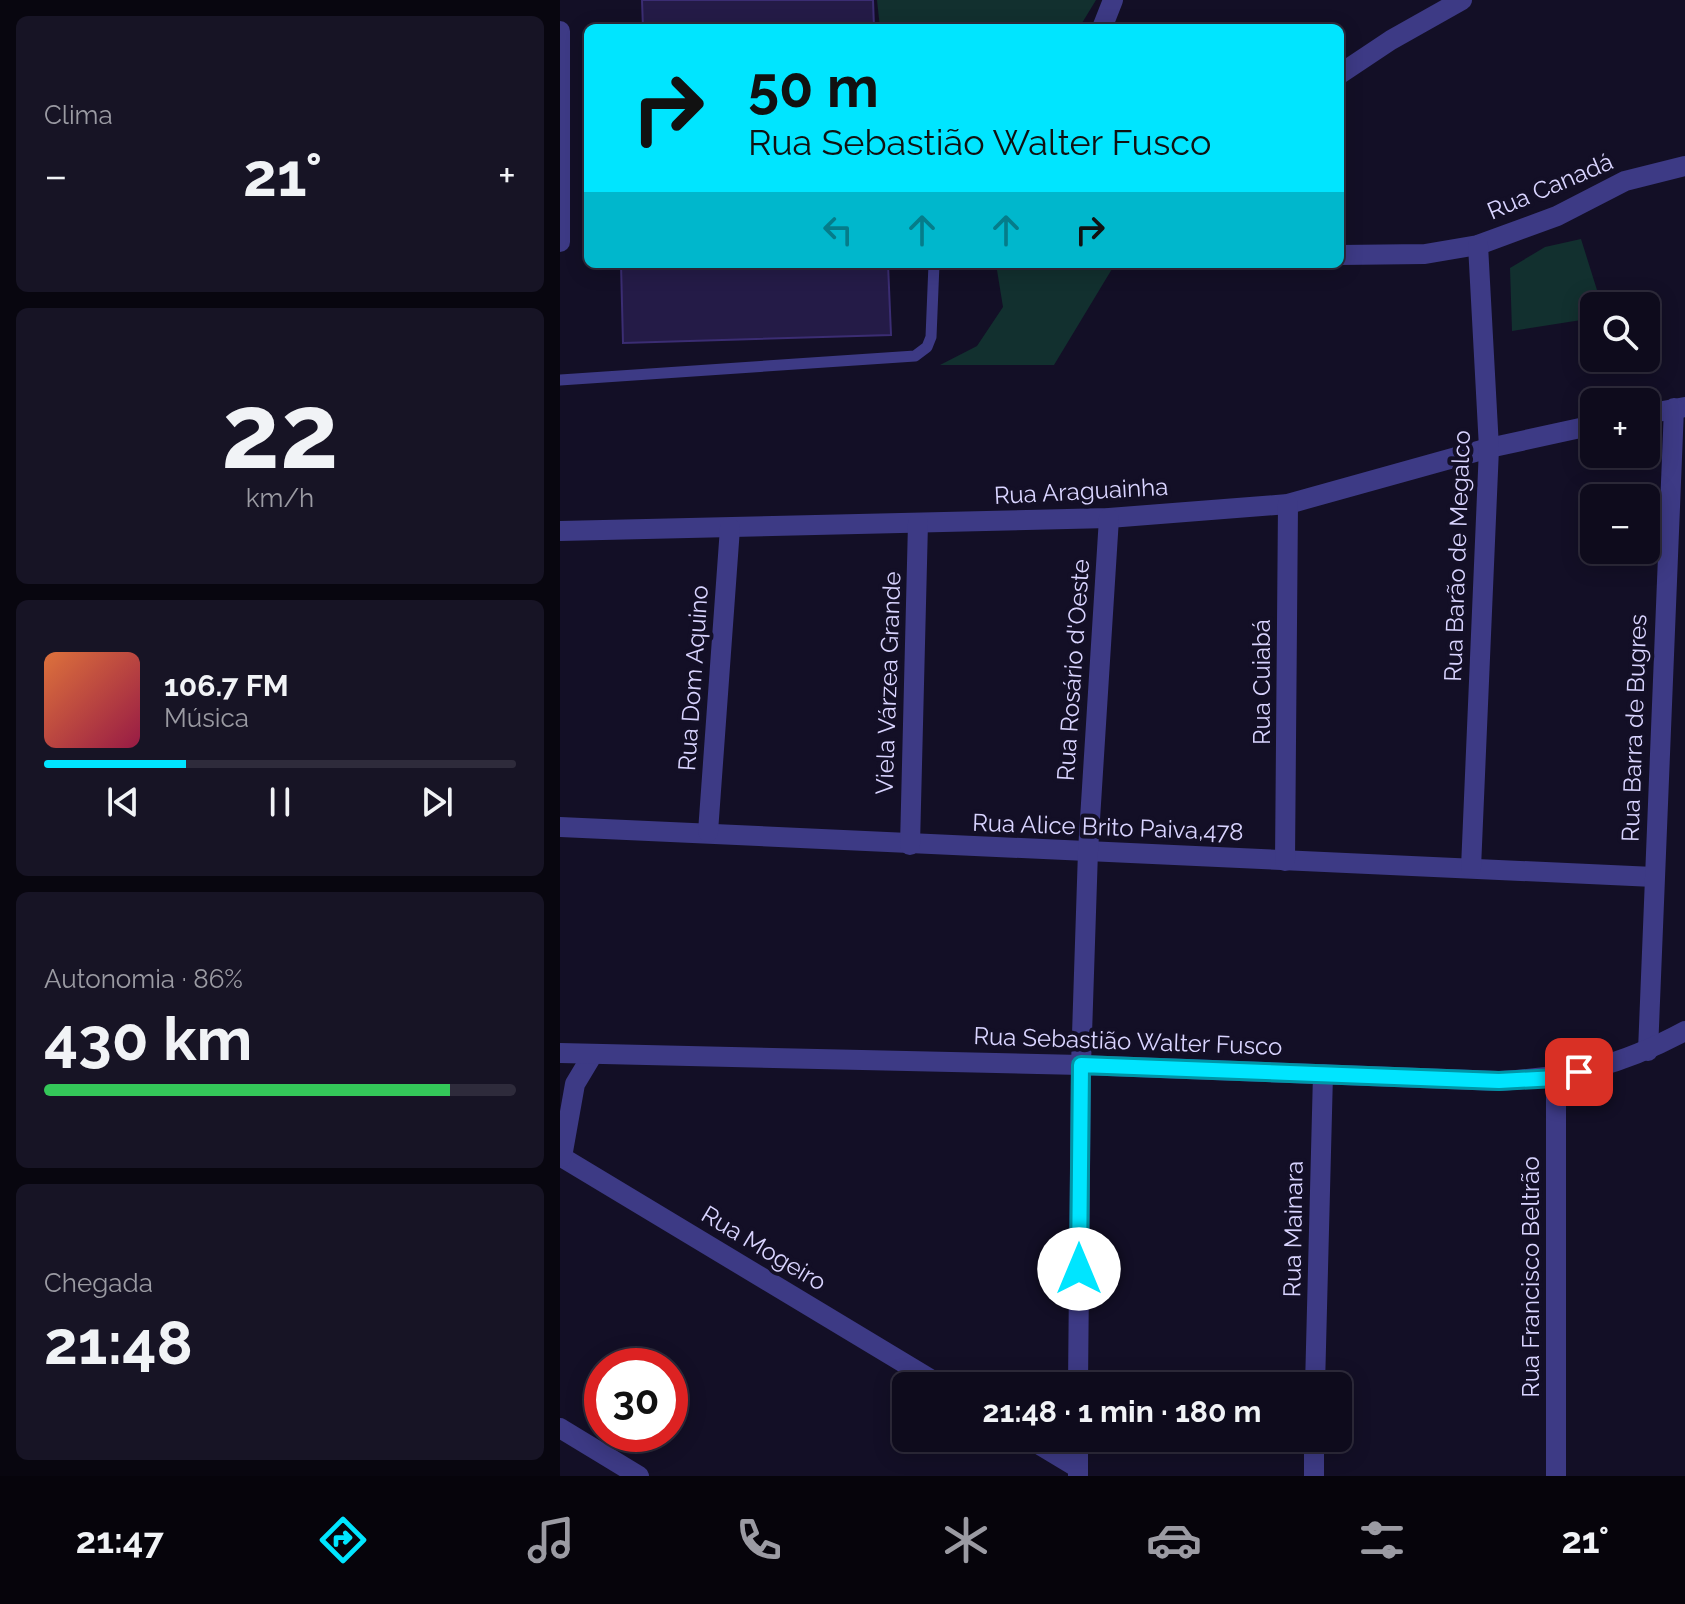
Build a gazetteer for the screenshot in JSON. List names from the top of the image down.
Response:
{
  "streets": {
    "street": [
      "Rua Canadá",
      "Rua Araguainha",
      "Rua Barão de Megalco",
      "Rua Rosário d'Oeste",
      "Rua Dom Aquino",
      "Rua Cuiabá",
      "Viela Várzea Grande",
      "Rua Barra de Bugres",
      "Rua Alice Brito Paiva,478",
      "Rua Sebastião Walter Fusco",
      "Rua Mainara",
      "Rua Mogeiro",
      "Rua Francisco Beltrão"
    ]
  },
  "crossings": [
    ["Rua Canadá", "Rua Barão de Megalco"],
    ["Rua Araguainha", "Rua Barão de Megalco"],
    ["Rua Araguainha", "Rua Rosário d'Oeste"],
    ["Rua Araguainha", "Rua Dom Aquino"],
    ["Rua Araguainha", "Rua Cuiabá"],
    ["Rua Araguainha", "Viela Várzea Grande"],
    ["Rua Barão de Megalco", "Rua Alice Brito Paiva,478"],
    ["Rua Rosário d'Oeste", "Rua Alice Brito Paiva,478"],
    ["Rua Rosário d'Oeste", "Rua Sebastião Walter Fusco"],
    ["Rua Dom Aquino", "Rua Alice Brito Paiva,478"],
    ["Rua Cuiabá", "Rua Alice Brito Paiva,478"],
    ["Viela Várzea Grande", "Rua Alice Brito Paiva,478"],
    ["Rua Barra de Bugres", "Rua Alice Brito Paiva,478"],
    ["Rua Barra de Bugres", "Rua Sebastião Walter Fusco"],
    ["Rua Sebastião Walter Fusco", "Rua Mainara"],
    ["Rua Sebastião Walter Fusco", "Rua Francisco Beltrão"]
  ],
  "page": {
    "tile": [
      "Clima",
      ["22", "km/h"],
      ["Autonomia · 86%", "430 km"],
      ["Chegada", "21:48"]
    ],
    "turn": ["50 m", "Rua Sebastião Walter Fusco"],
    "heat": ["−", "21°", "+"],
    "map_buttons": ["+", "−"],
    "song": ["106.7 FM", "Música"],
    "limit": "30",
    "trip": "21:48 · 1 min · 180 m",
    "tabs": ["21:47", "21°"]
  }
}
